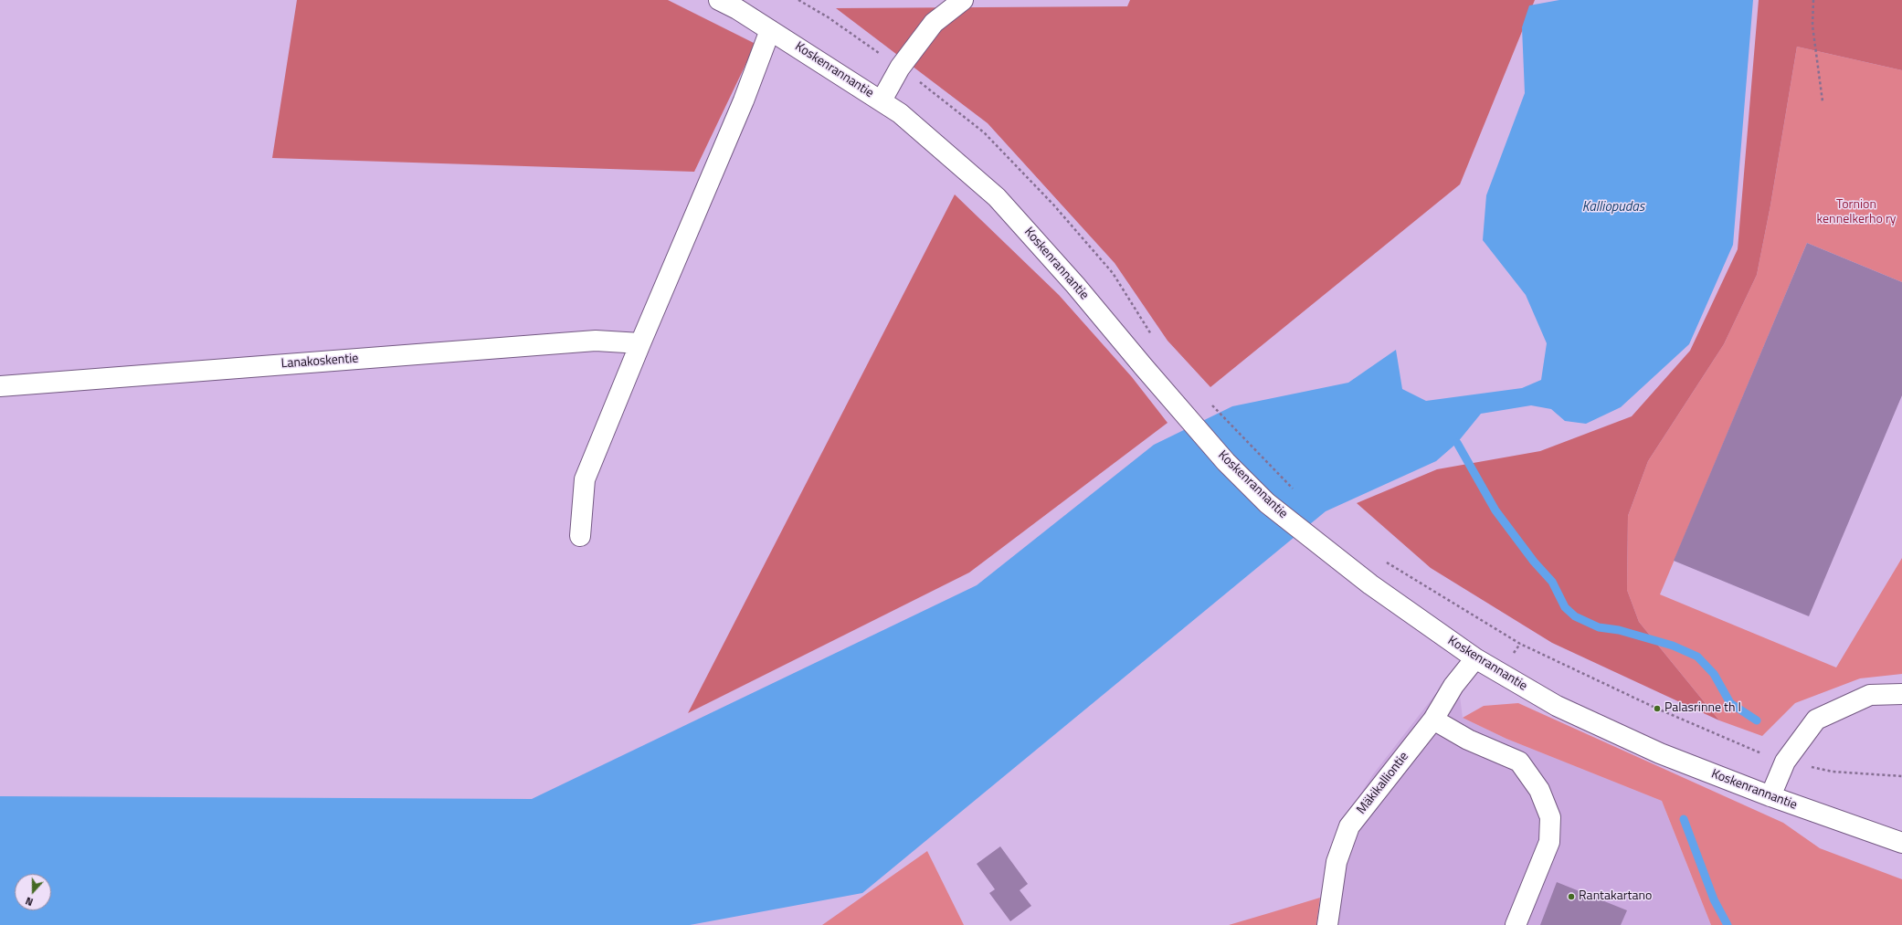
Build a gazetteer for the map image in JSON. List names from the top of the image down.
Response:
{
  "streets": {
    "street": ["Koskenrannantie", "Lanakoskentie", "Mäkikalliontie"]
  },
  "crossings": [
    ["Koskenrannantie", "Mäkikalliontie"]
  ],
  "water": ["Kalliopudas"],
  "parks": ["Tornion kennelkerho ry"],
  "places": ["Palasrinne th I", "Rantakartano"],
  "north": "bottom"
}
